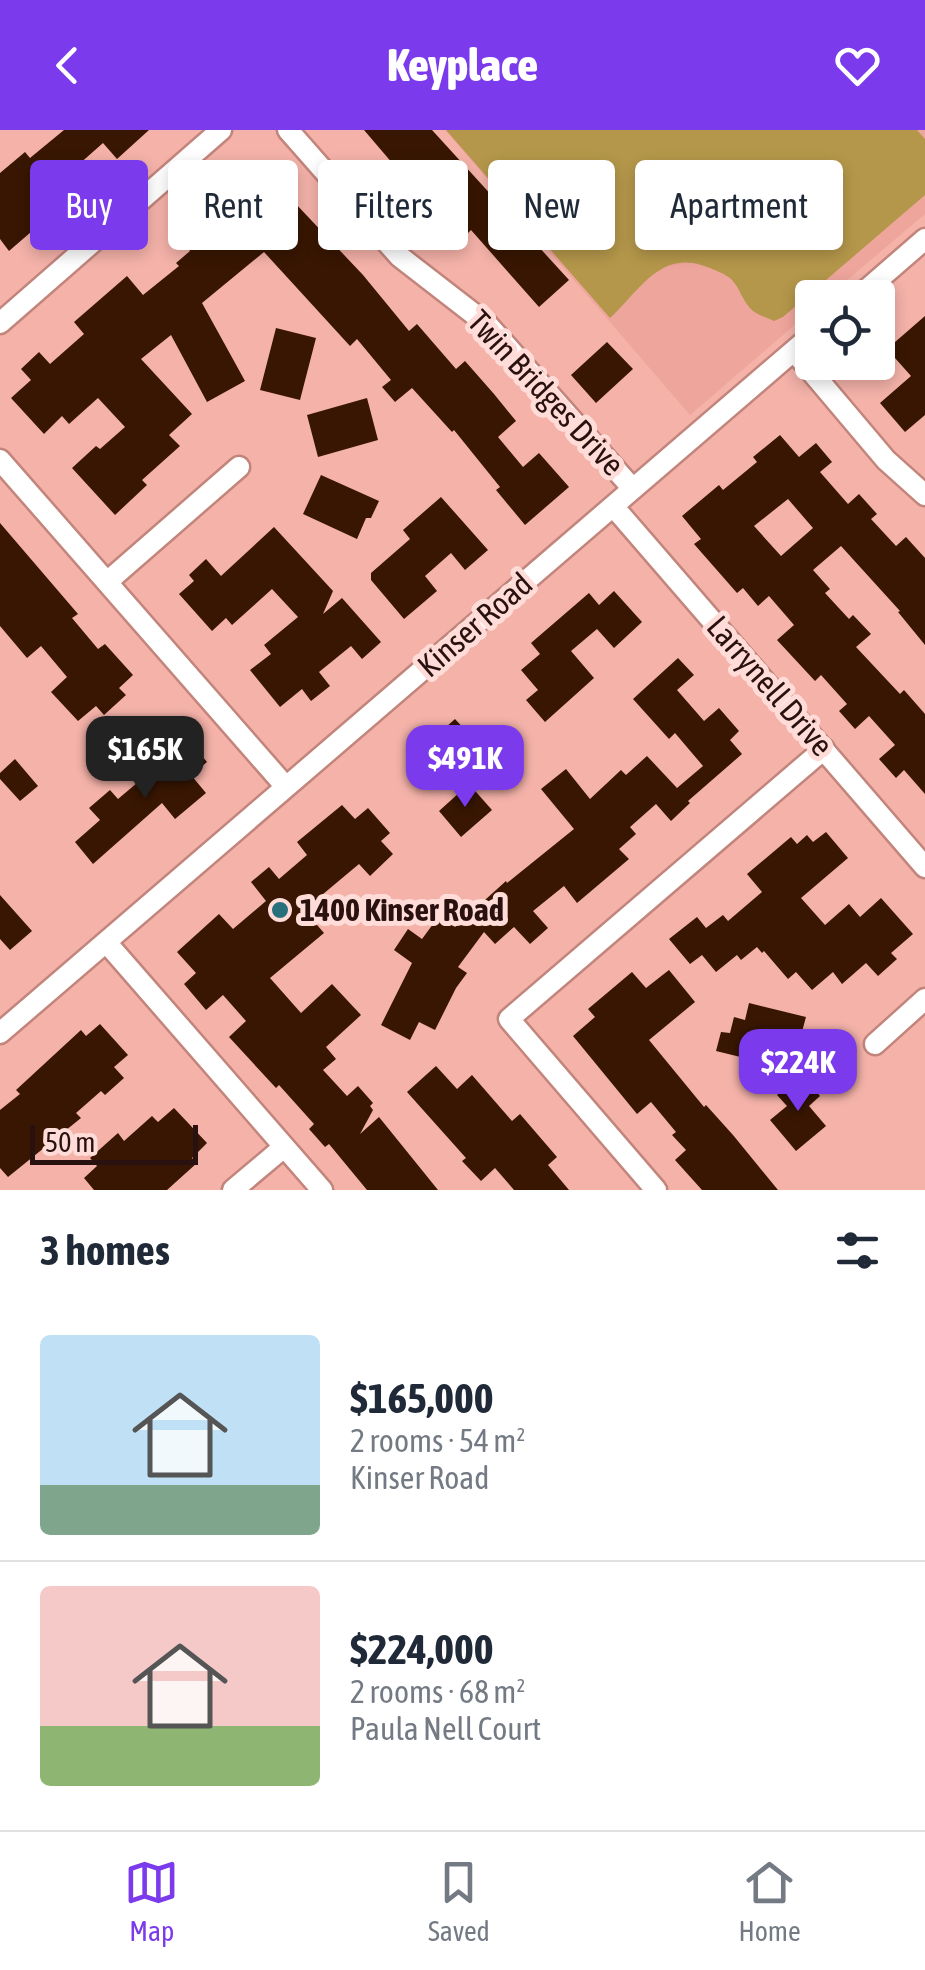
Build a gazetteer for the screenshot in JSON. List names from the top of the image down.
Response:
{
  "streets": {
    "street": ["Twin Bridges Drive", "Kinser Road", "Larrynell Drive"]
  },
  "crossings": [
    ["Twin Bridges Drive", "Kinser Road"],
    ["Kinser Road", "Larrynell Drive"]
  ],
  "places": ["1400 Kinser Road"],
  "scale_bar": "50 m",
  "page": {
    "header": "Keyplace",
    "chip": [
      "Buy",
      "Rent",
      "Filters",
      "New",
      "Apartment"
    ],
    "price": ["$165K", "$491K", "$224K"],
    "scale": "50 m",
    "heading": "3 homes",
    "list": [
      {
        "name": "$165,000",
        "note": "2 rooms · 54 m² · Kinser Road"
      },
      {
        "name": "$224,000",
        "note": "2 rooms · 68 m² · Paula Nell Court"
      }
    ],
    "tabs": ["Map", "Saved", "Home"]
  }
}
